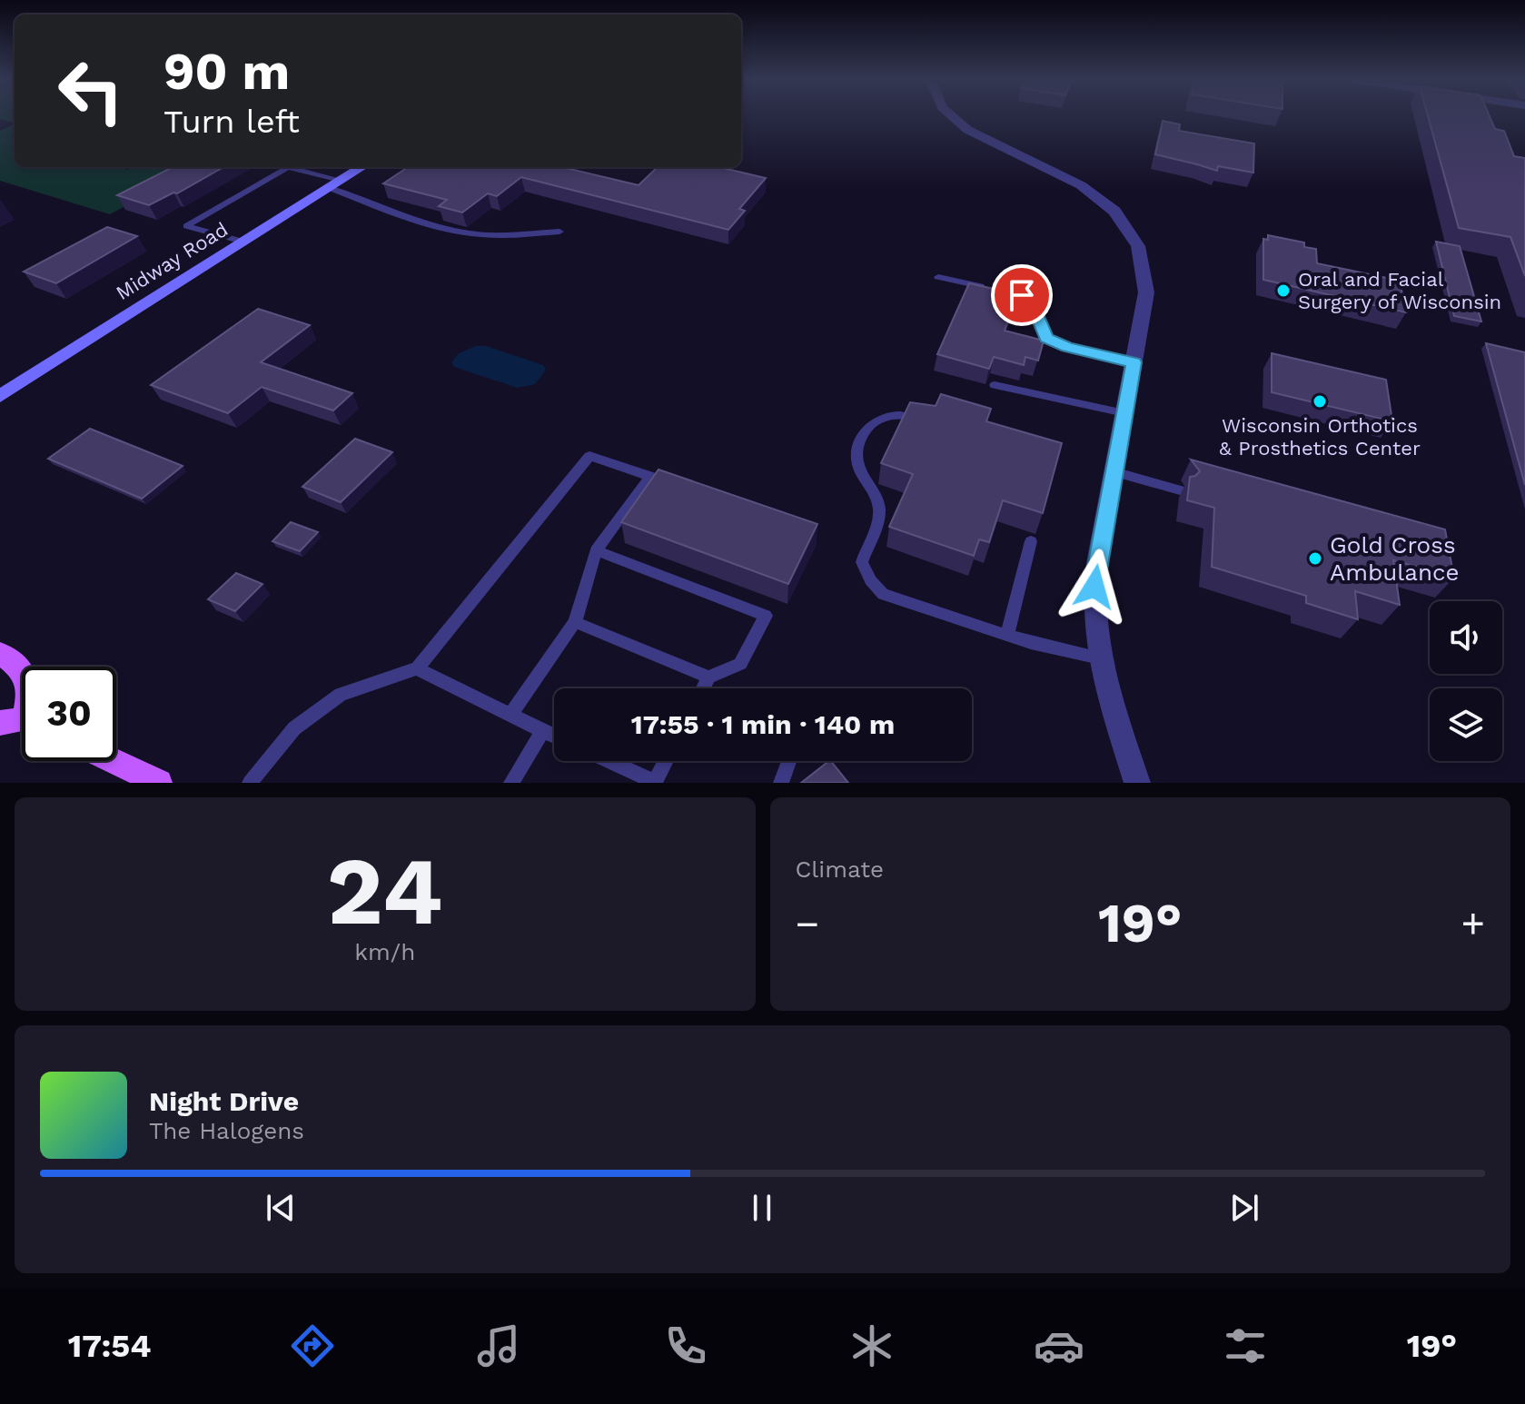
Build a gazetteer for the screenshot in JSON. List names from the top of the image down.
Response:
{
  "streets": {
    "main road": ["Midway Road"]
  },
  "places": ["Oral and Facial Surgery of Wisconsin", "Wisconsin Orthotics & Prosthetics Center", "Gold Cross Ambulance"],
  "page": {
    "turn": ["90 m", "Turn left"],
    "limit": "30",
    "trip": "17:55 · 1 min · 140 m",
    "tile": [
      ["24", "km/h"],
      "Climate"
    ],
    "heat": ["−", "19°", "+"],
    "song": ["Night Drive", "The Halogens"],
    "tabs": ["17:54", "19°"]
  }
}
